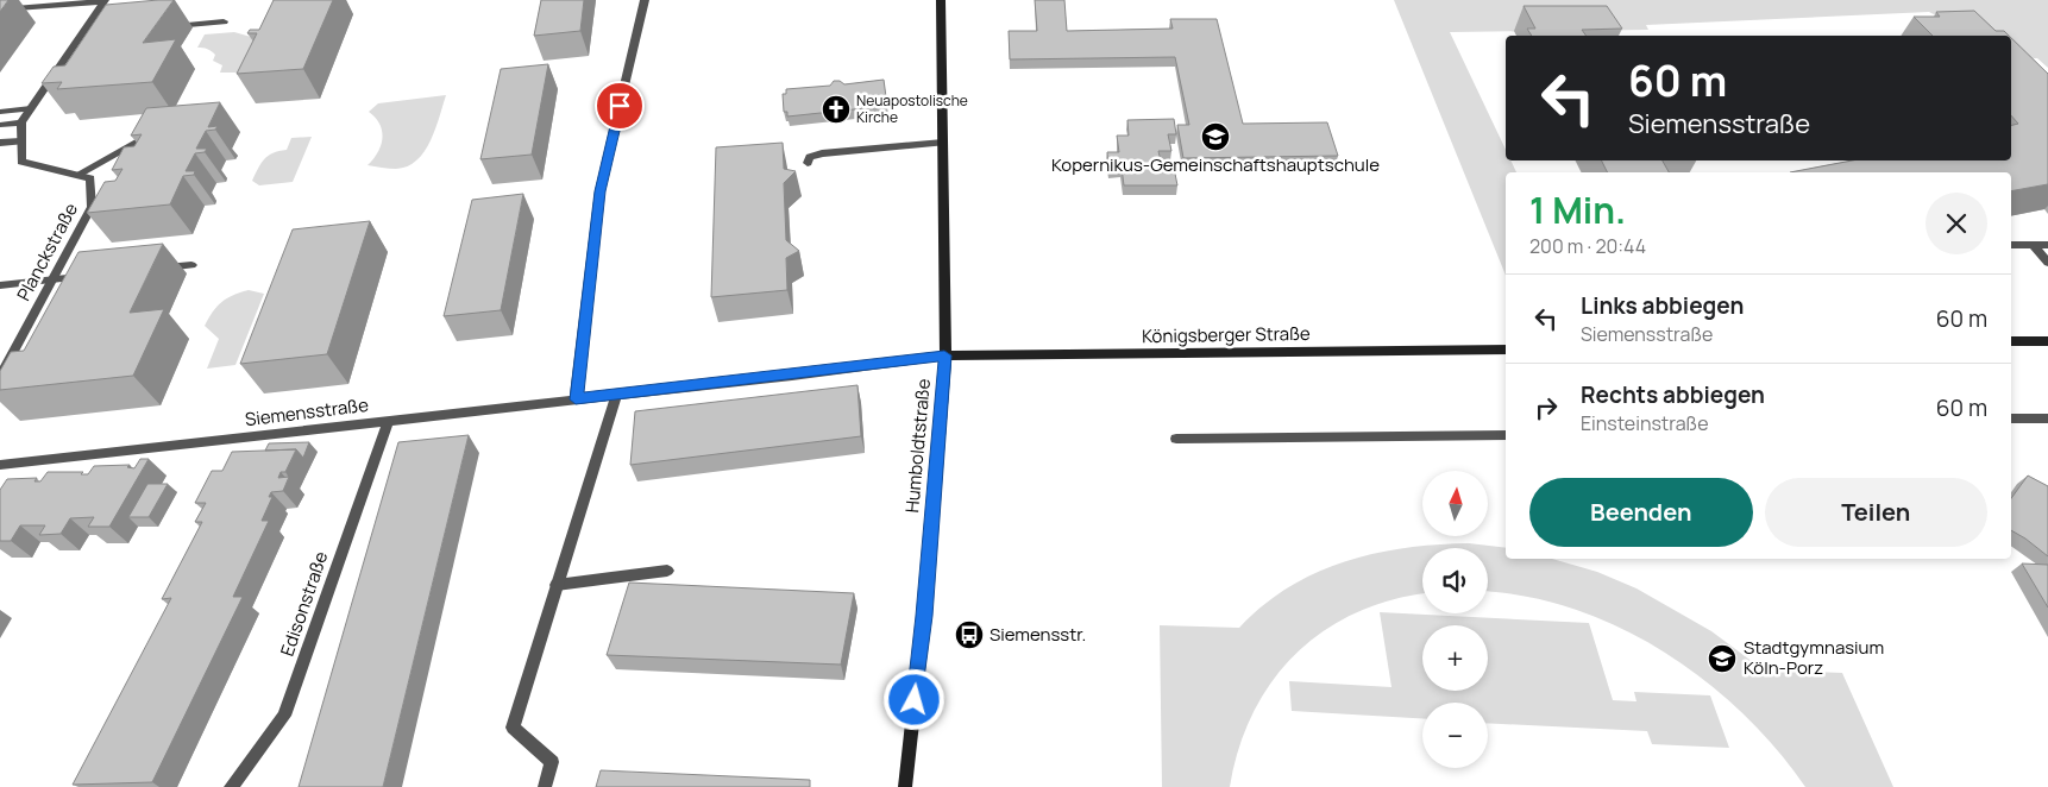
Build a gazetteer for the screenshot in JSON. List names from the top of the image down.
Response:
{
  "streets": {
    "street": [
      "Planckstraße",
      "Königsberger Straße",
      "Siemensstraße",
      "Humboldtstraße",
      "Edisonstraße"
    ]
  },
  "crossings": [
    ["Königsberger Straße", "Siemensstraße"],
    ["Königsberger Straße", "Humboldtstraße"],
    ["Siemensstraße", "Humboldtstraße"],
    ["Siemensstraße", "Edisonstraße"]
  ],
  "places": {
    "church": ["Neuapostolische Kirche"],
    "school or university": ["Kopernikus-Gemeinschaftshauptschule", "Stadtgymnasium Köln-Porz"],
    "bus stop": ["Siemensstr."]
  },
  "north": "top",
  "page": {
    "turn": ["60 m", "Siemensstraße"],
    "heading": ["1 Min.", "200 m · 20:44"],
    "list": [
      {
        "name": "Links abbiegen",
        "note": "Siemensstraße",
        "value": "60 m"
      },
      {
        "name": "Rechts abbiegen",
        "note": "Einsteinstraße",
        "value": "60 m"
      }
    ],
    "buttons": ["Beenden", "Teilen"],
    "map_buttons": ["+", "−"]
  }
}
